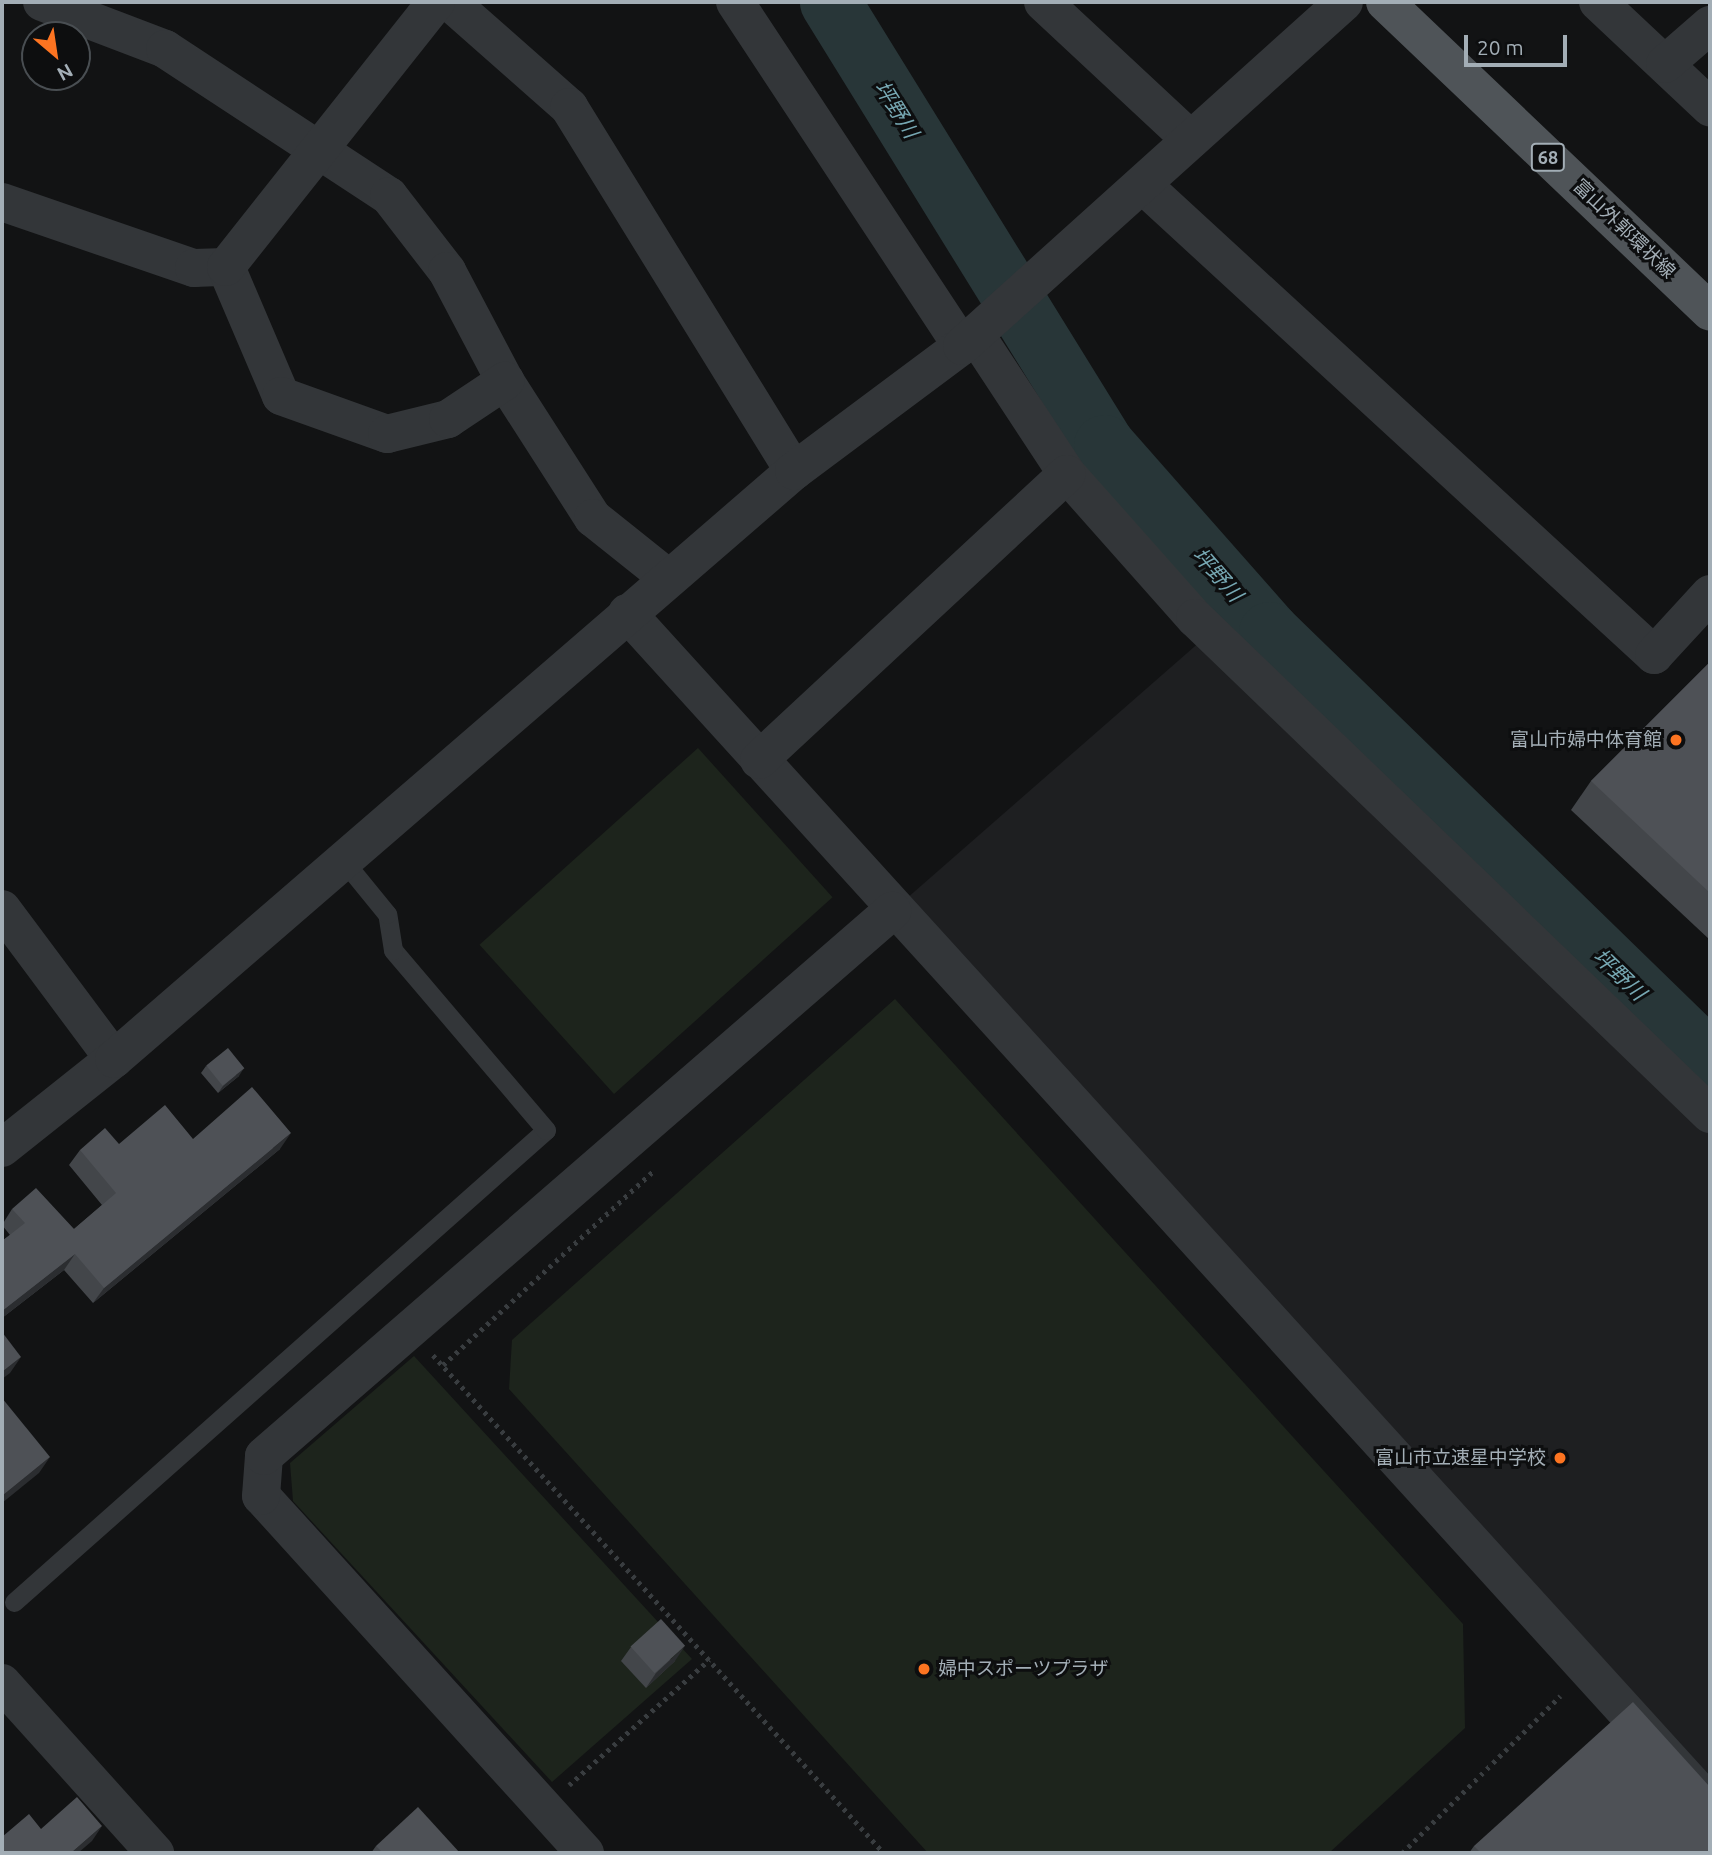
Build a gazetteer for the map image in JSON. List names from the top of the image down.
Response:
{
  "streets": {
    "main road": ["68", "富山外郭環状線"]
  },
  "water": ["坪野川"],
  "places": ["富山市婦中体育館", "富山市立速星中学校", "婦中スポーツプラザ"],
  "scale_bar": "20 m",
  "north": "bottom right"
}
